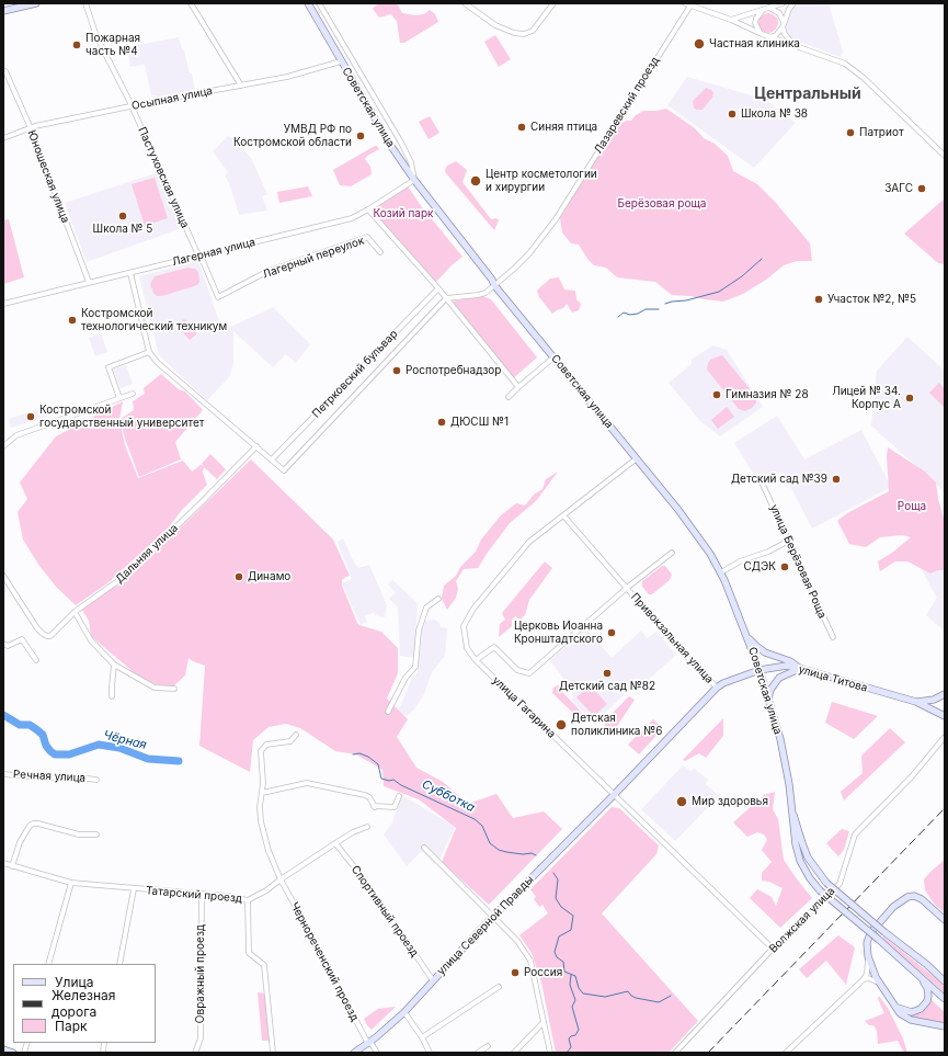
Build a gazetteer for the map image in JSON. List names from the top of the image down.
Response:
{
  "streets": {
    "main road": ["Советская улица", "улица Титова", "улица Северной Правды"],
    "street": [
      "Осыпная улица",
      "Лазаревский проезд",
      "Юношеская улица",
      "Пастуховская улица",
      "Лагерная улица",
      "Лагерный переулок",
      "Петрковский бульвар",
      "Дальняя улица",
      "улица Берёзовая Роща",
      "Привокзальная улица",
      "улица Гагарина",
      "Речная улица",
      "Татарский проезд",
      "Спортивный проезд",
      "Волжская улица",
      "Чернореченский проезд",
      "Овражный проезд"
    ]
  },
  "crossings": [
    ["Осыпная улица", "Советская улица"],
    ["Осыпная улица", "Юношеская улица"],
    ["Осыпная улица", "Пастуховская улица"],
    ["Лазаревский проезд", "Советская улица"],
    ["Лазаревский проезд", "Петрковский бульвар"],
    ["Советская улица", "Лагерная улица"],
    ["Советская улица", "улица Титова"],
    ["Советская улица", "улица Гагарина"],
    ["Юношеская улица", "Лагерная улица"],
    ["Пастуховская улица", "Лагерная улица"],
    ["Пастуховская улица", "Лагерный переулок"],
    ["Лагерная улица", "Петрковский бульвар"],
    ["Петрковский бульвар", "Дальняя улица"],
    ["Привокзальная улица", "улица Титова"],
    ["Привокзальная улица", "улица Гагарина"],
    ["улица Титова", "улица Гагарина"],
    ["улица Титова", "улица Северной Правды"],
    ["улица Гагарина", "Волжская улица"],
    ["улица Гагарина", "улица Северной Правды"],
    ["Татарский проезд", "Спортивный проезд"],
    ["Татарский проезд", "Чернореченский проезд"],
    ["Татарский проезд", "Овражный проезд"],
    ["Спортивный проезд", "улица Северной Правды"],
    ["улица Северной Правды", "Чернореченский проезд"]
  ],
  "districts": ["Центральный"],
  "water": ["Чёрная", "Субботка"],
  "parks": ["Берёзовая роща", "Козий парк", "Роща"],
  "places": [
    "Частная клиника",
    "Пожарная часть №4",
    "Школа № 38",
    "Синяя птица",
    "Патриот",
    "УМВД РФ по Костромской области",
    "Центр косметологии и хирургии",
    "ЗАГС",
    "Школа № 5",
    "Участок №2, №5",
    "Костромской технологический техникум",
    "Роспотребнадзор",
    "Гимназия № 28",
    "Лицей № 34. Корпус А",
    "Костромской государственный университет",
    "ДЮСШ №1",
    "Детский сад №39",
    "СДЭК",
    "Динамо",
    "Церковь Иоанна Кронштадтского",
    "Детский сад №82",
    "Детская поликлиника №6",
    "Мир здоровья",
    "Россия"
  ],
  "legend": ["Улица", "Железная дорога", "Парк"]
}
